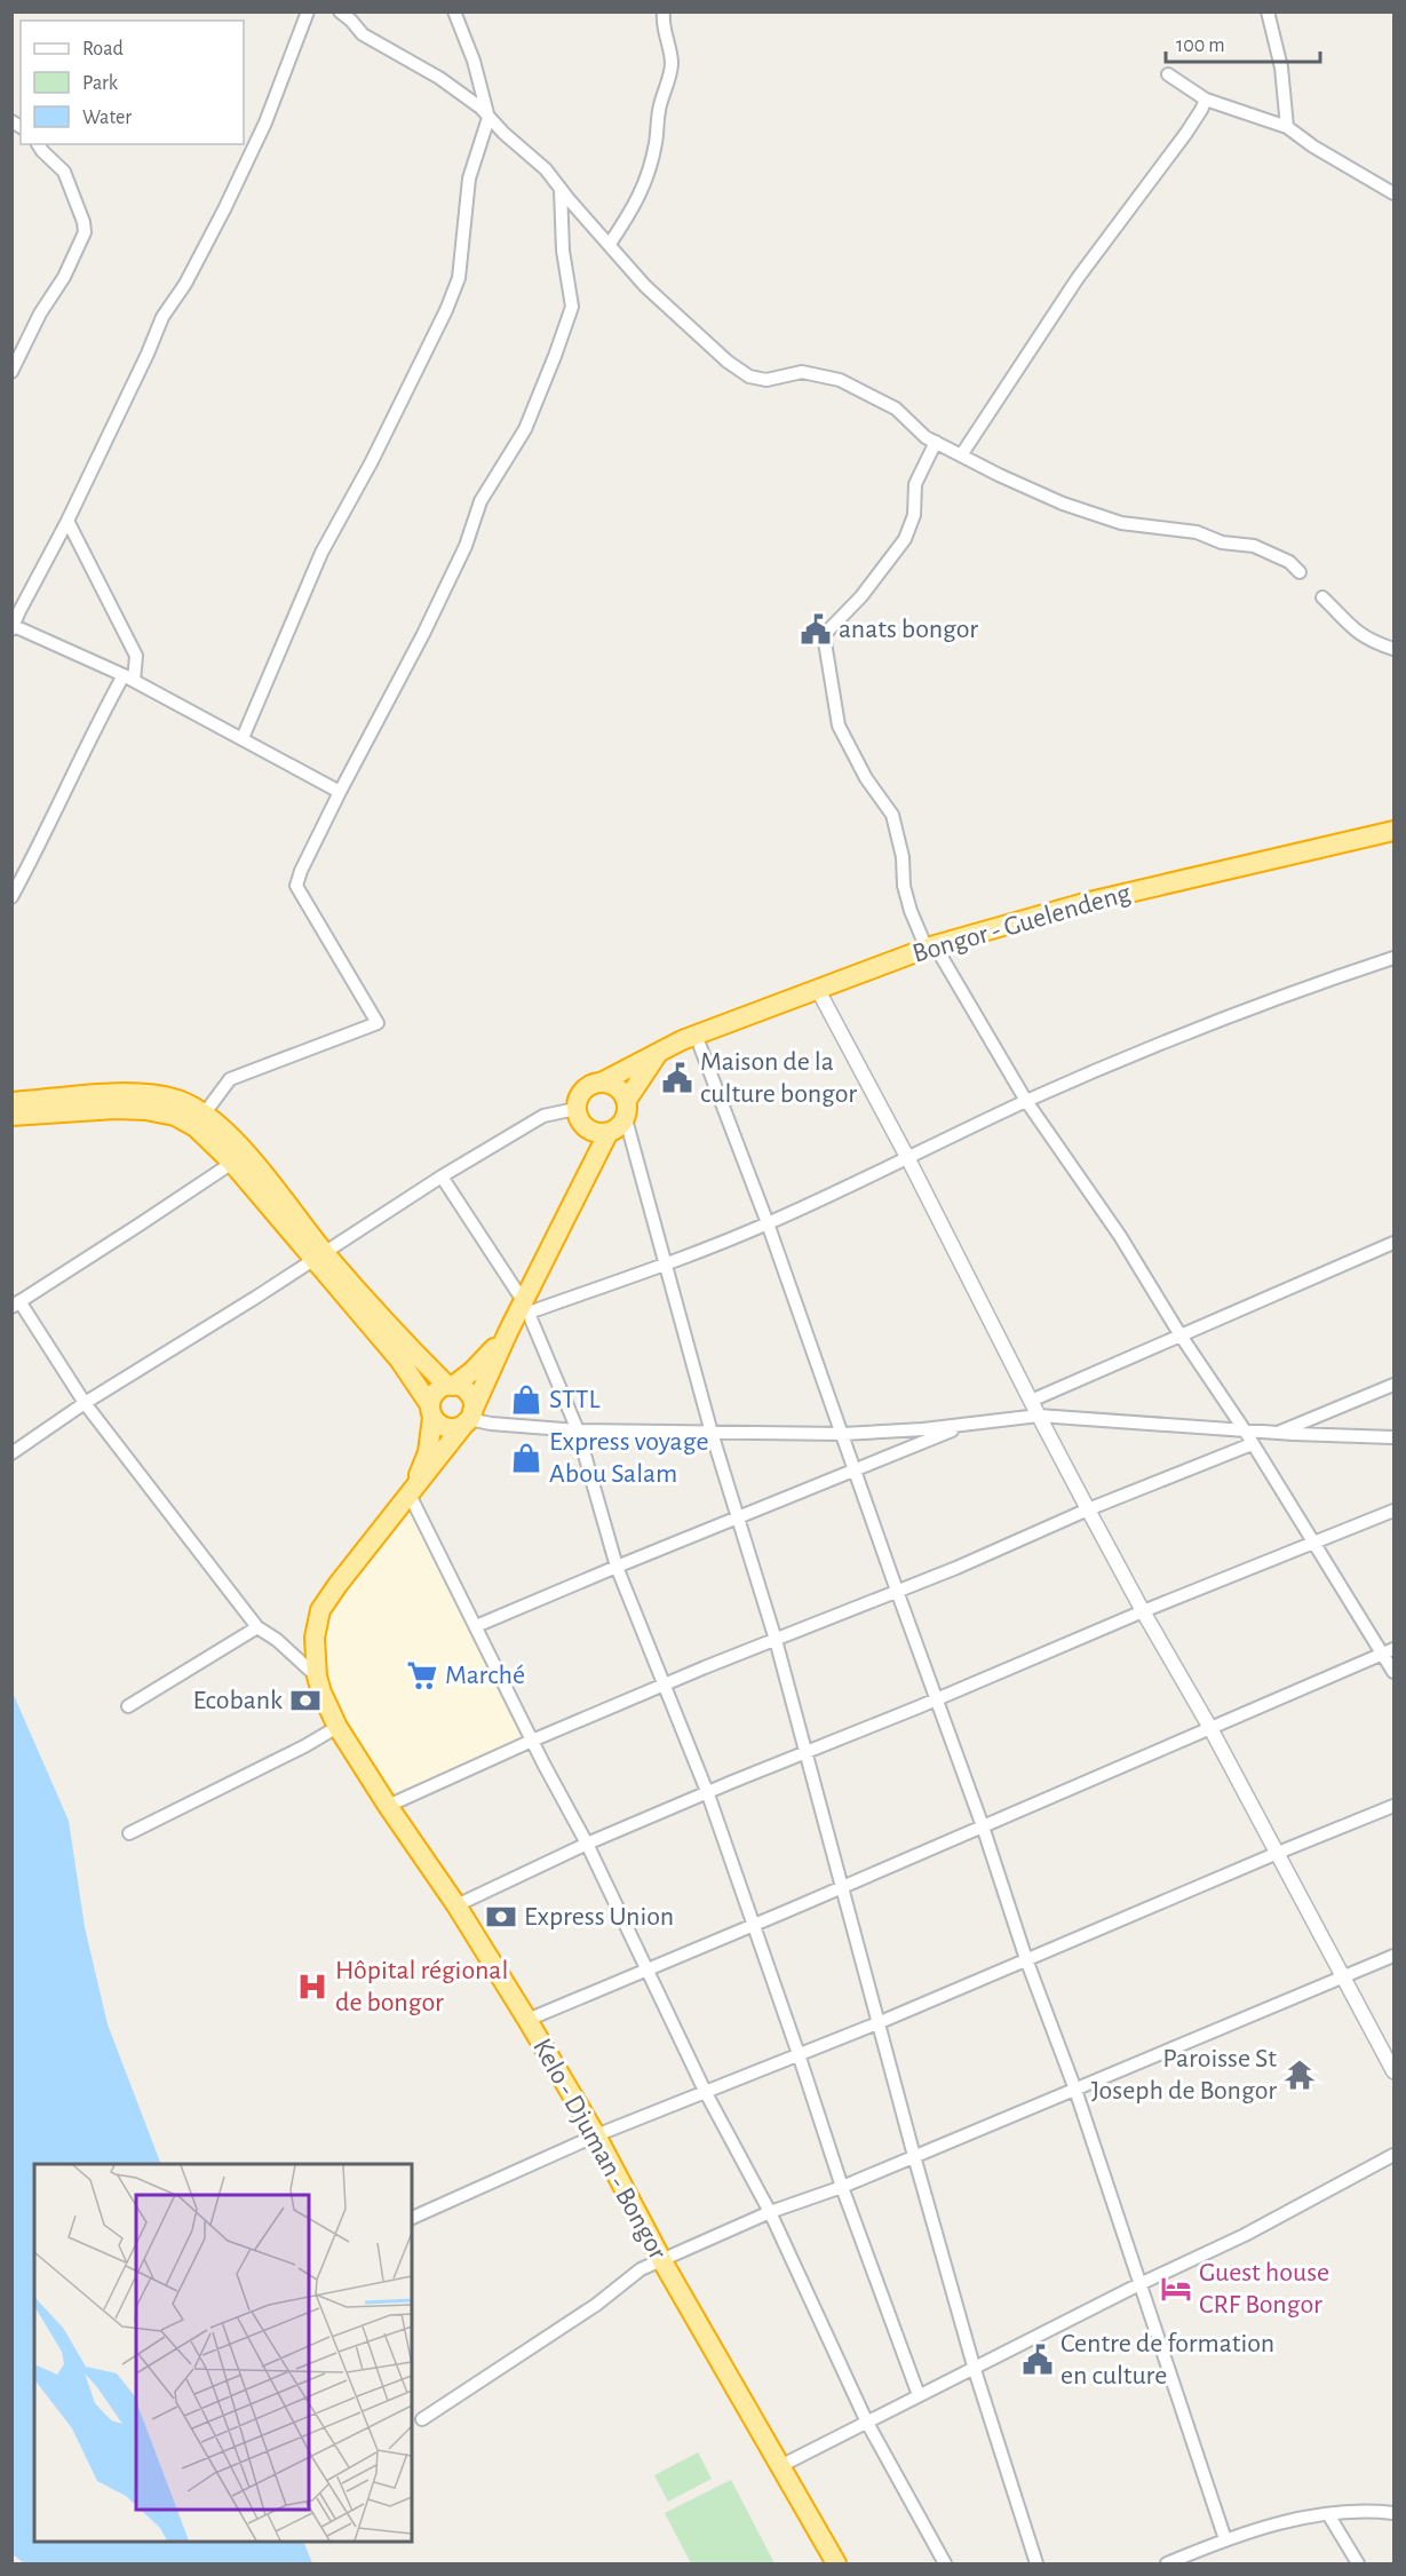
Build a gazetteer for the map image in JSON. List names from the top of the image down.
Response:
{
  "streets": {
    "highway": ["Bongor - Guelendeng", "Kelo - Djuman - Bongor"]
  },
  "crossings": [
    ["Bongor - Guelendeng", "Kelo - Djuman - Bongor"]
  ],
  "places": {
    "public building": ["anats bongor", "Maison de la culture bongor", "Centre de formation en culture"],
    "shop": ["STTL", "Express voyage Abou Salam"],
    "supermarket": ["Marché"],
    "bank": ["Ecobank", "Express Union"],
    "hospital": ["Hôpital régional de bongor"],
    "temple": ["Paroisse St Joseph de Bongor"],
    "hotel": ["Guest house CRF Bongor"]
  },
  "legend": ["Road", "Park", "Water"],
  "scale_bar": "100 m"
}
